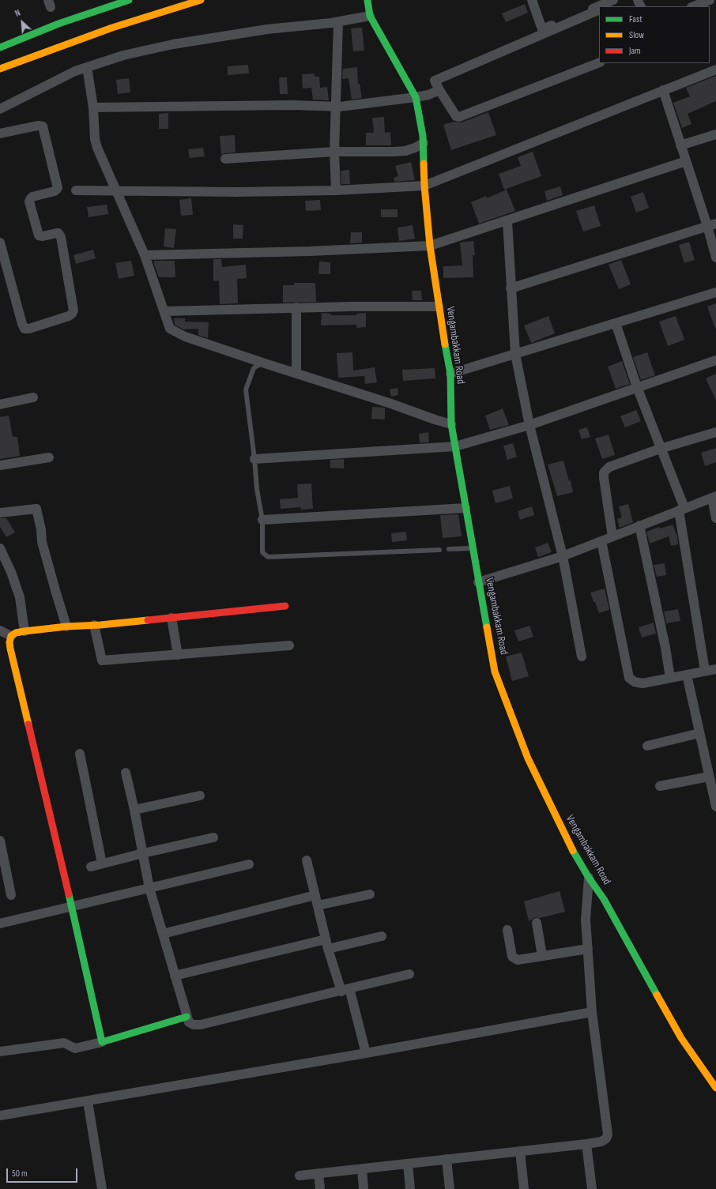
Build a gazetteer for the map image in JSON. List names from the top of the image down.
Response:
{
  "streets": {
    "main road": ["Vengambakkam Road"]
  },
  "legend": ["Fast", "Slow", "Jam"],
  "scale_bar": "50 m",
  "north": "top left"
}
